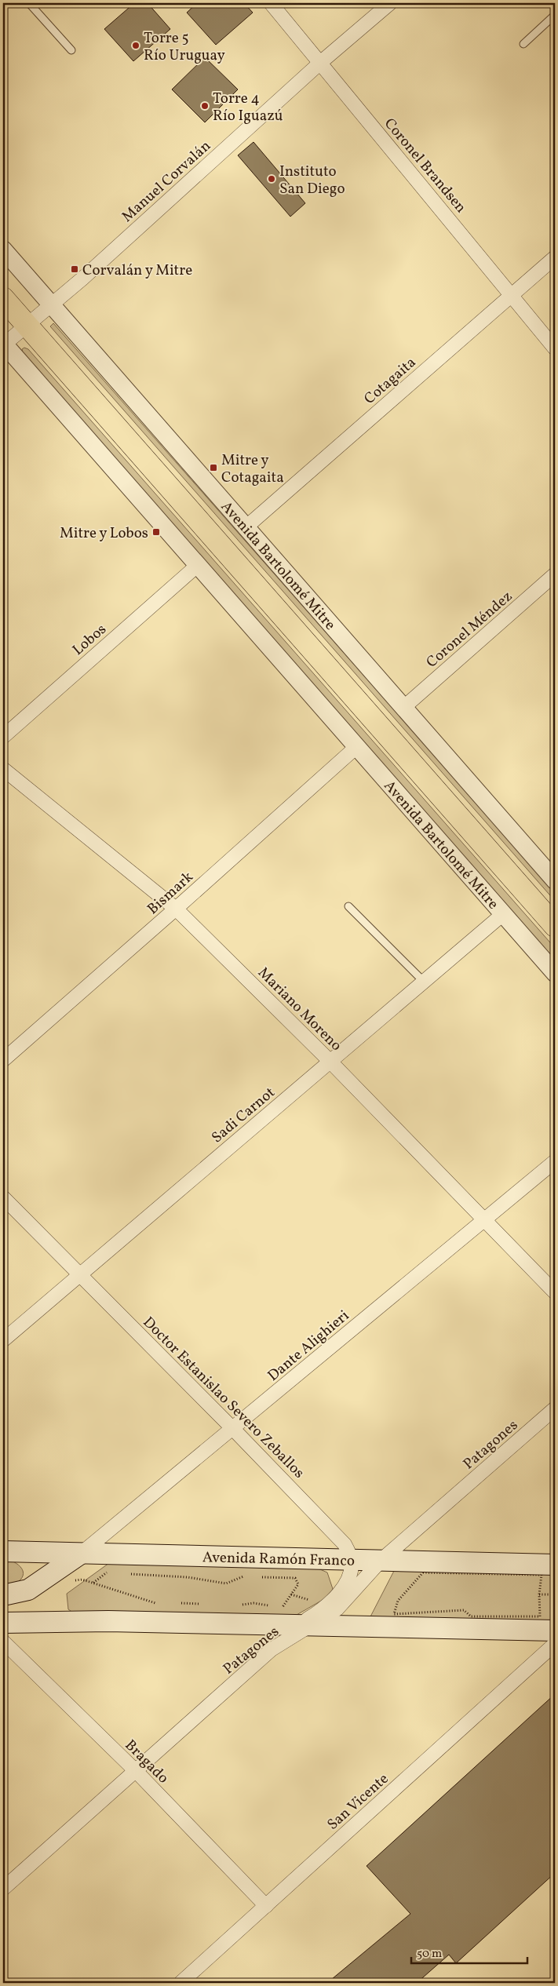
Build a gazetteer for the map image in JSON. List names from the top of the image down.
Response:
{
  "streets": {
    "main road": ["Avenida Bartolomé Mitre", "Avenida Ramón Franco"],
    "street": [
      "Coronel Brandsen",
      "Manuel Corvalán",
      "Cotagaita",
      "Coronel Méndez",
      "Lobos",
      "Bismark",
      "Mariano Moreno",
      "Sadi Carnot",
      "Dante Alighieri",
      "Doctor Estanislao Severo Zeballos",
      "Patagones",
      "Bragado",
      "San Vicente"
    ]
  },
  "crossings": [
    ["Coronel Brandsen", "Manuel Corvalán"],
    ["Coronel Brandsen", "Cotagaita"],
    ["Manuel Corvalán", "Avenida Bartolomé Mitre"],
    ["Cotagaita", "Avenida Bartolomé Mitre"],
    ["Avenida Bartolomé Mitre", "Coronel Méndez"],
    ["Avenida Bartolomé Mitre", "Lobos"],
    ["Avenida Bartolomé Mitre", "Bismark"],
    ["Avenida Bartolomé Mitre", "Sadi Carnot"],
    ["Bismark", "Mariano Moreno"],
    ["Mariano Moreno", "Sadi Carnot"],
    ["Mariano Moreno", "Dante Alighieri"],
    ["Sadi Carnot", "Doctor Estanislao Severo Zeballos"],
    ["Dante Alighieri", "Doctor Estanislao Severo Zeballos"],
    ["Dante Alighieri", "Avenida Ramón Franco"],
    ["Doctor Estanislao Severo Zeballos", "Avenida Ramón Franco"],
    ["Patagones", "Avenida Ramón Franco"],
    ["Patagones", "Bragado"],
    ["Bragado", "San Vicente"]
  ],
  "places": {
    "other": ["Torre 5 Río Uruguay", "Torre 4 Río Iguazú", "Instituto San Diego"],
    "transit": ["Corvalán y Mitre", "Mitre y Cotagaita", "Mitre y Lobos"]
  },
  "scale_bar": "50 m"
}
